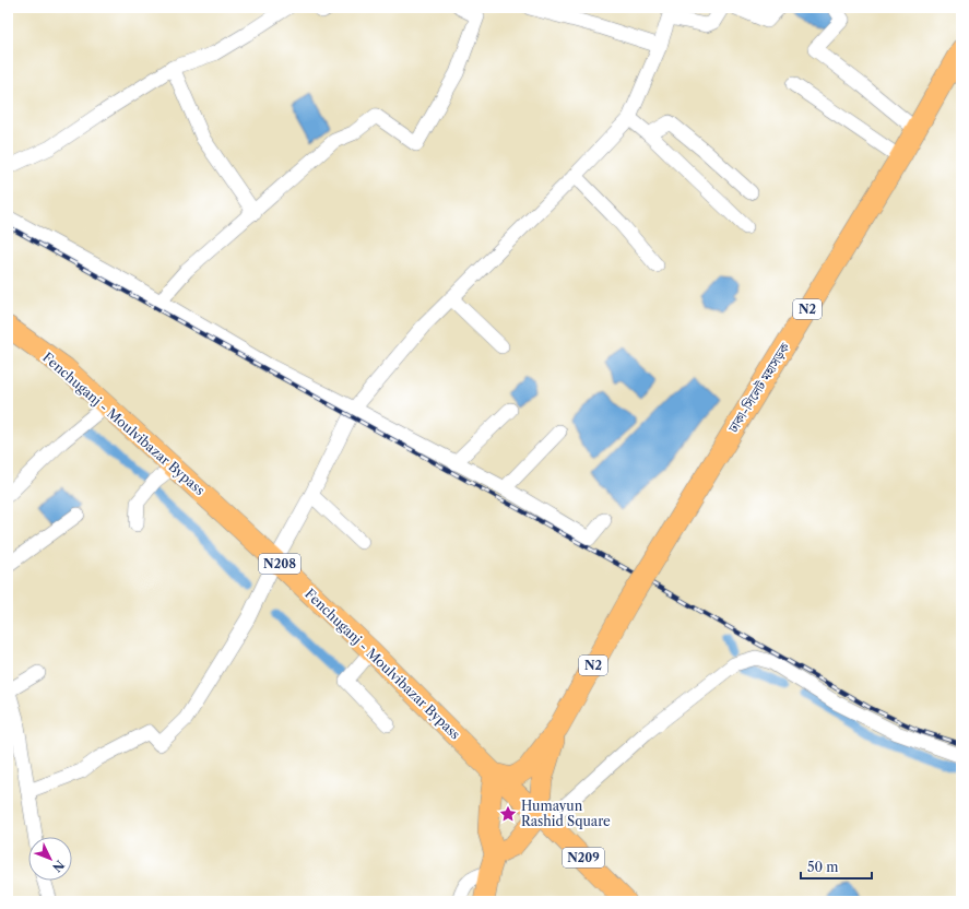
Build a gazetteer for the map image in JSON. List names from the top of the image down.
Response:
{
  "streets": {
    "highway": [
      "N2",
      "ঢাকা-সিলেট মহাসড়ক",
      "Fenchuganj - Moulvibazar Bypass",
      "N208",
      "N209"
    ]
  },
  "crossings": [
    ["ঢাকা-সিলেট মহাসড়ক", "Fenchuganj - Moulvibazar Bypass"],
    ["ঢাকা-সিলেট মহাসড়ক", "N209"],
    ["Fenchuganj - Moulvibazar Bypass", "N209"]
  ],
  "places": {
    "place": ["Humayun Rashid Square"]
  },
  "scale_bar": "50 m",
  "north": "bottom right"
}
